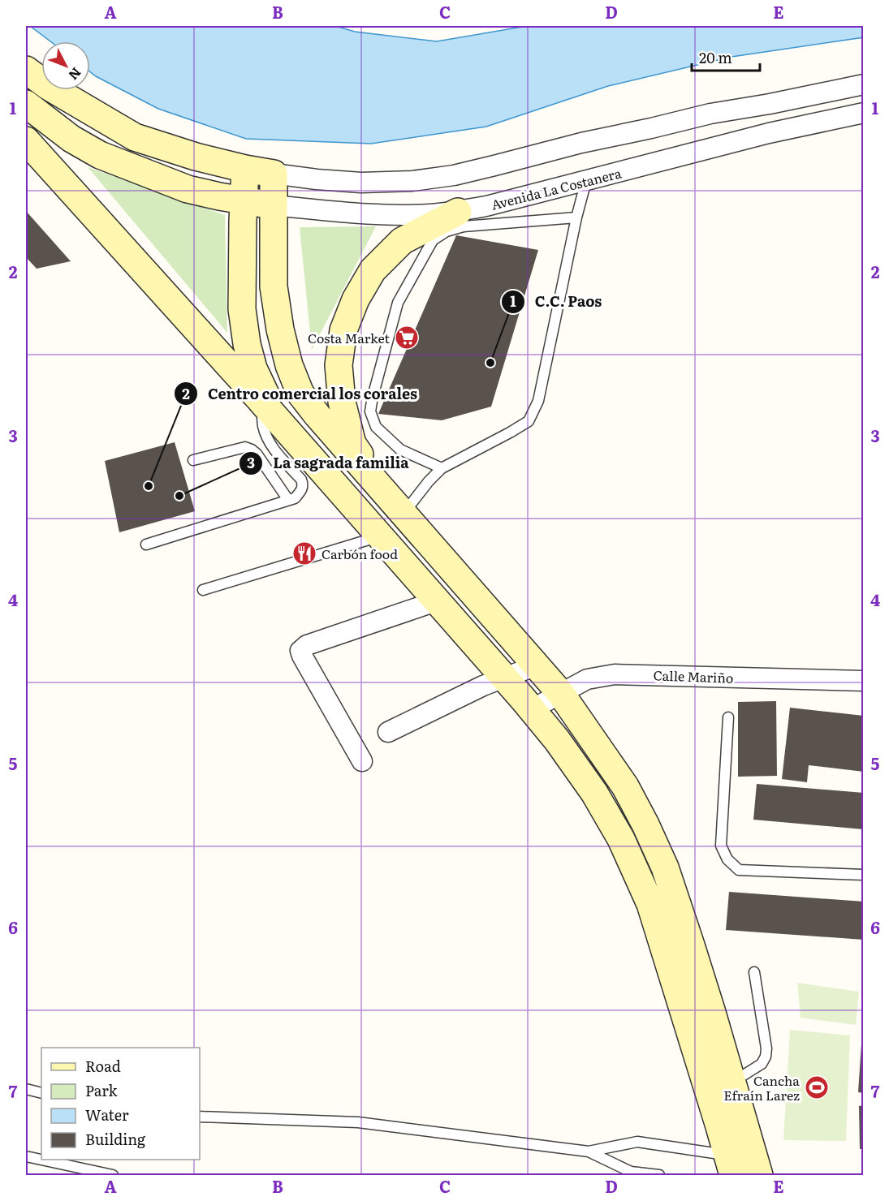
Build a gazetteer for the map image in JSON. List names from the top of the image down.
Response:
{
  "streets": {
    "street": ["Avenida La Costanera", "Calle Mariño"]
  },
  "places": {
    "supermarket": ["Costa Market"],
    "other": ["C.C. Paos", "Centro comercial los corales", "La sagrada familia"],
    "restaurant": ["Carbón food"],
    "sports": ["Cancha Efraín Larez"]
  },
  "legend": [
    "Road",
    "Park",
    "Water",
    "Building"
  ],
  "scale_bar": "20 m",
  "north": "bottom right",
  "grid": {
    "columns": [
      "A",
      "B",
      "C",
      "D",
      "E"
    ],
    "rows": [
      "1",
      "2",
      "3",
      "4",
      "5",
      "6",
      "7"
    ]
  }
}
